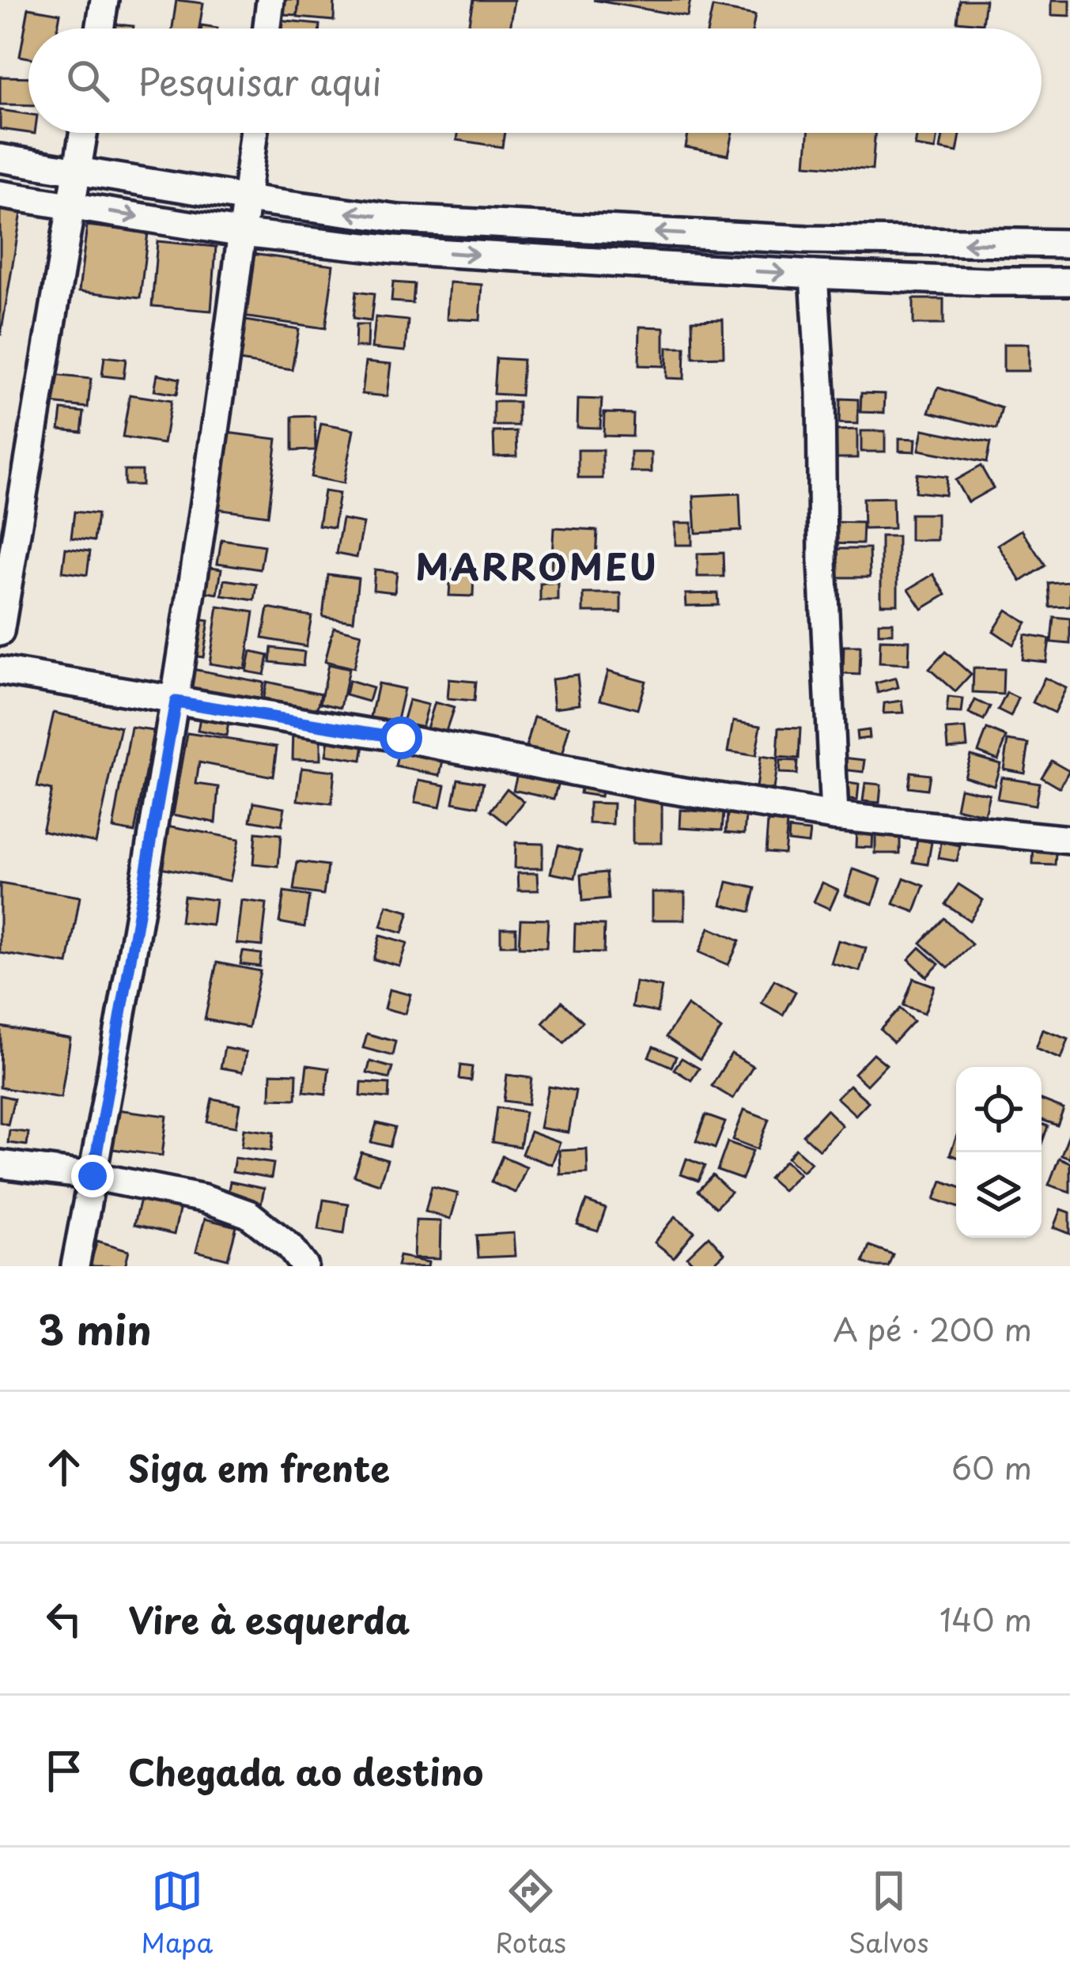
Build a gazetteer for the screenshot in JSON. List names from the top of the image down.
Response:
{
  "districts": ["MARROMEU"],
  "page": {
    "search": "Pesquisar aqui",
    "heading": ["3 min", "A pé · 200 m"],
    "list": [
      ["Siga em frente", "60 m"],
      ["Vire à esquerda", "140 m"],
      "Chegada ao destino"
    ],
    "nav": ["Mapa", "Rotas", "Salvos"]
  }
}
